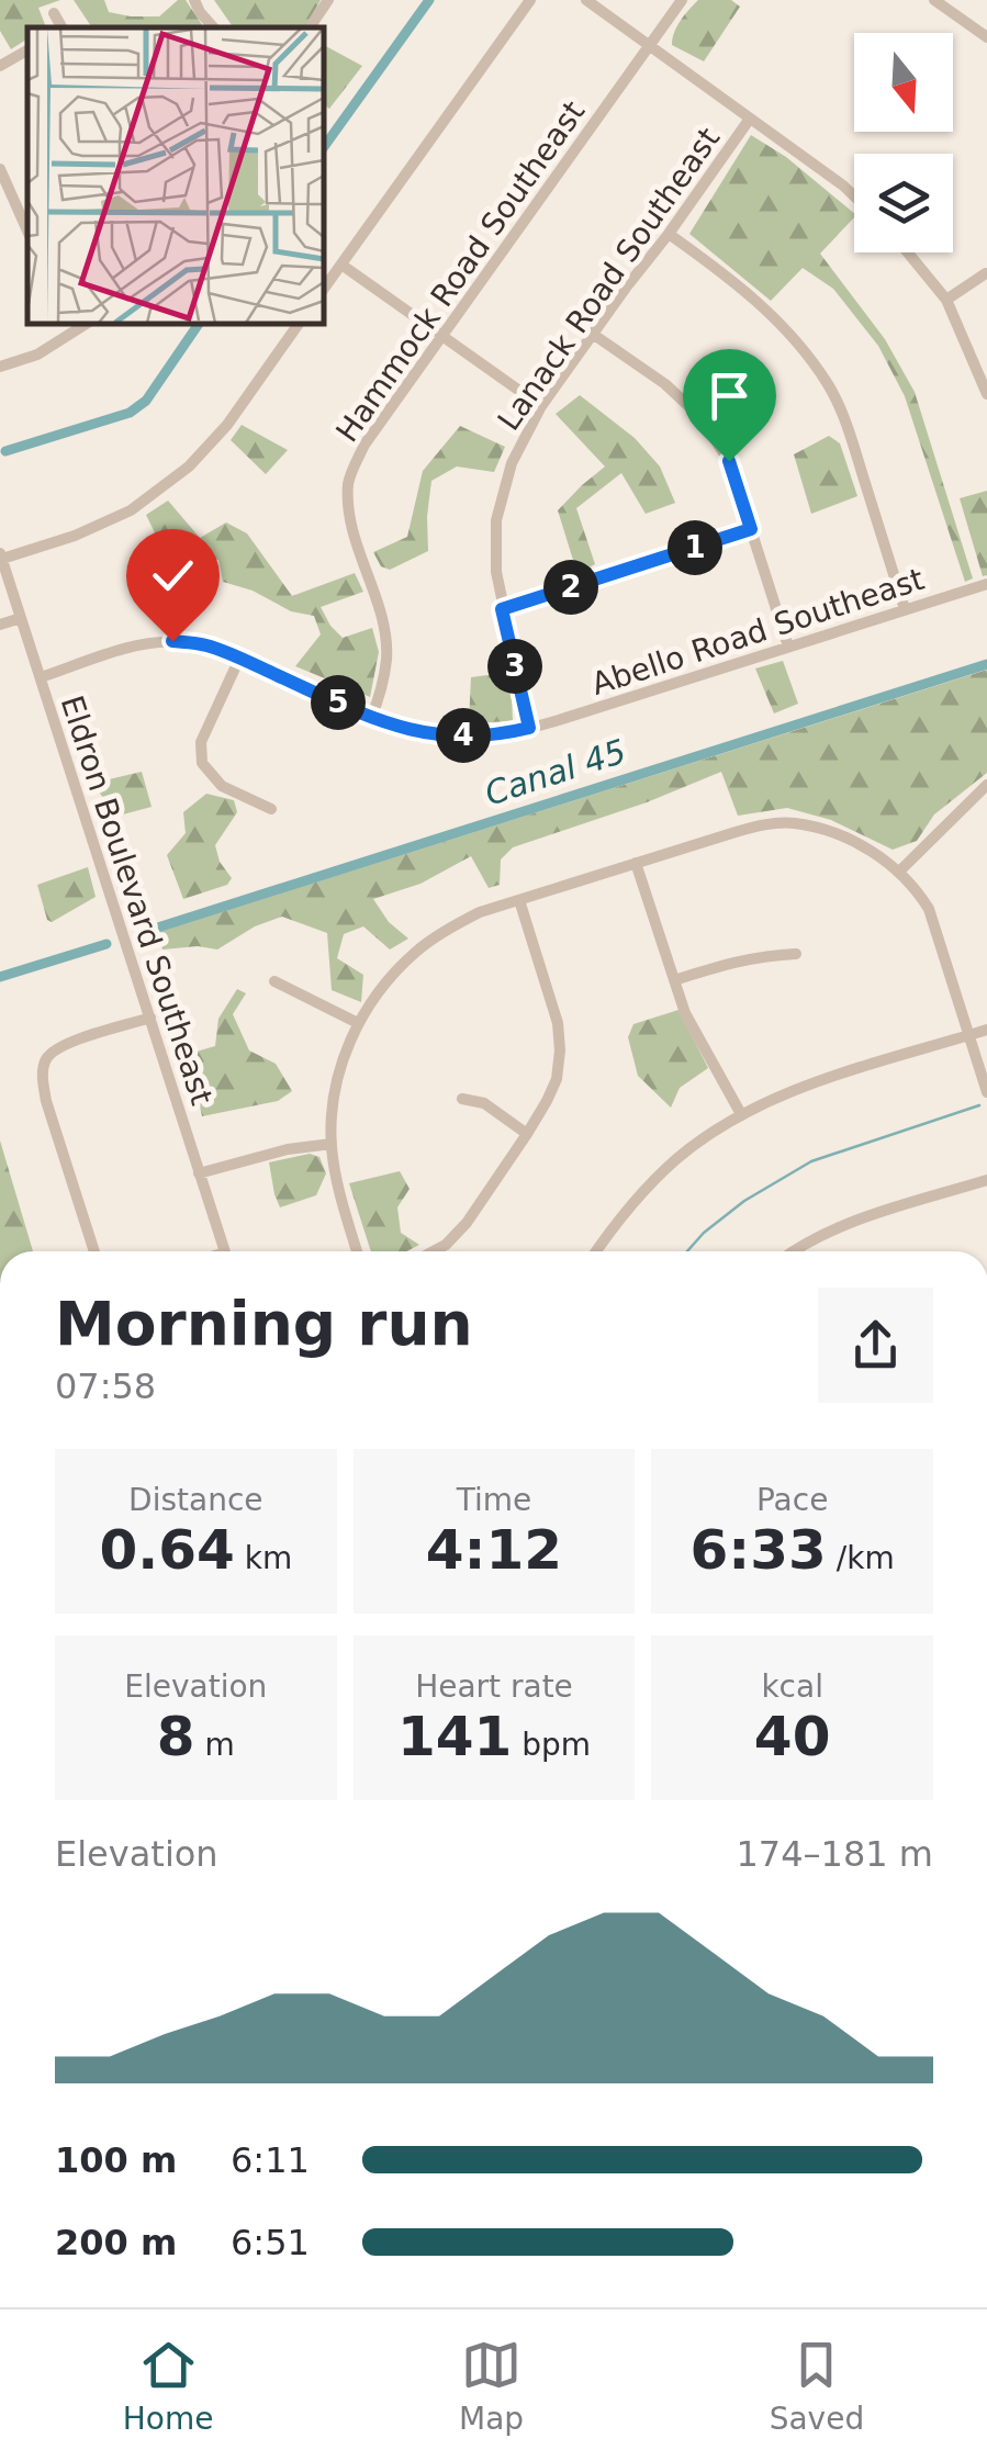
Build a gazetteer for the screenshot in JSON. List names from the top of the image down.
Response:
{
  "streets": {
    "street": [
      "Hammock Road Southeast",
      "Lanack Road Southeast",
      "Abello Road Southeast",
      "Eldron Boulevard Southeast"
    ]
  },
  "crossings": [
    ["Hammock Road Southeast", "Abello Road Southeast"],
    ["Lanack Road Southeast", "Abello Road Southeast"],
    ["Abello Road Southeast", "Eldron Boulevard Southeast"]
  ],
  "water": ["Canal 45"],
  "north": "bottom",
  "page": {
    "pins": [
      "1",
      "2",
      "3",
      "5",
      "4"
    ],
    "heading": ["Morning run", "07:58"],
    "stats": [
      ["Distance", "0.64 km"],
      ["Time", "4:12"],
      ["Pace", "6:33 /km"],
      ["Elevation", "8 m"],
      ["Heart rate", "141 bpm"],
      ["kcal", "40"]
    ],
    "chart": ["Elevation", "174–181 m"],
    "list": [
      {
        "name": "100 m",
        "note": "6:11"
      },
      {
        "name": "200 m",
        "note": "6:51"
      }
    ],
    "tabs": ["Home", "Map", "Saved"]
  }
}
